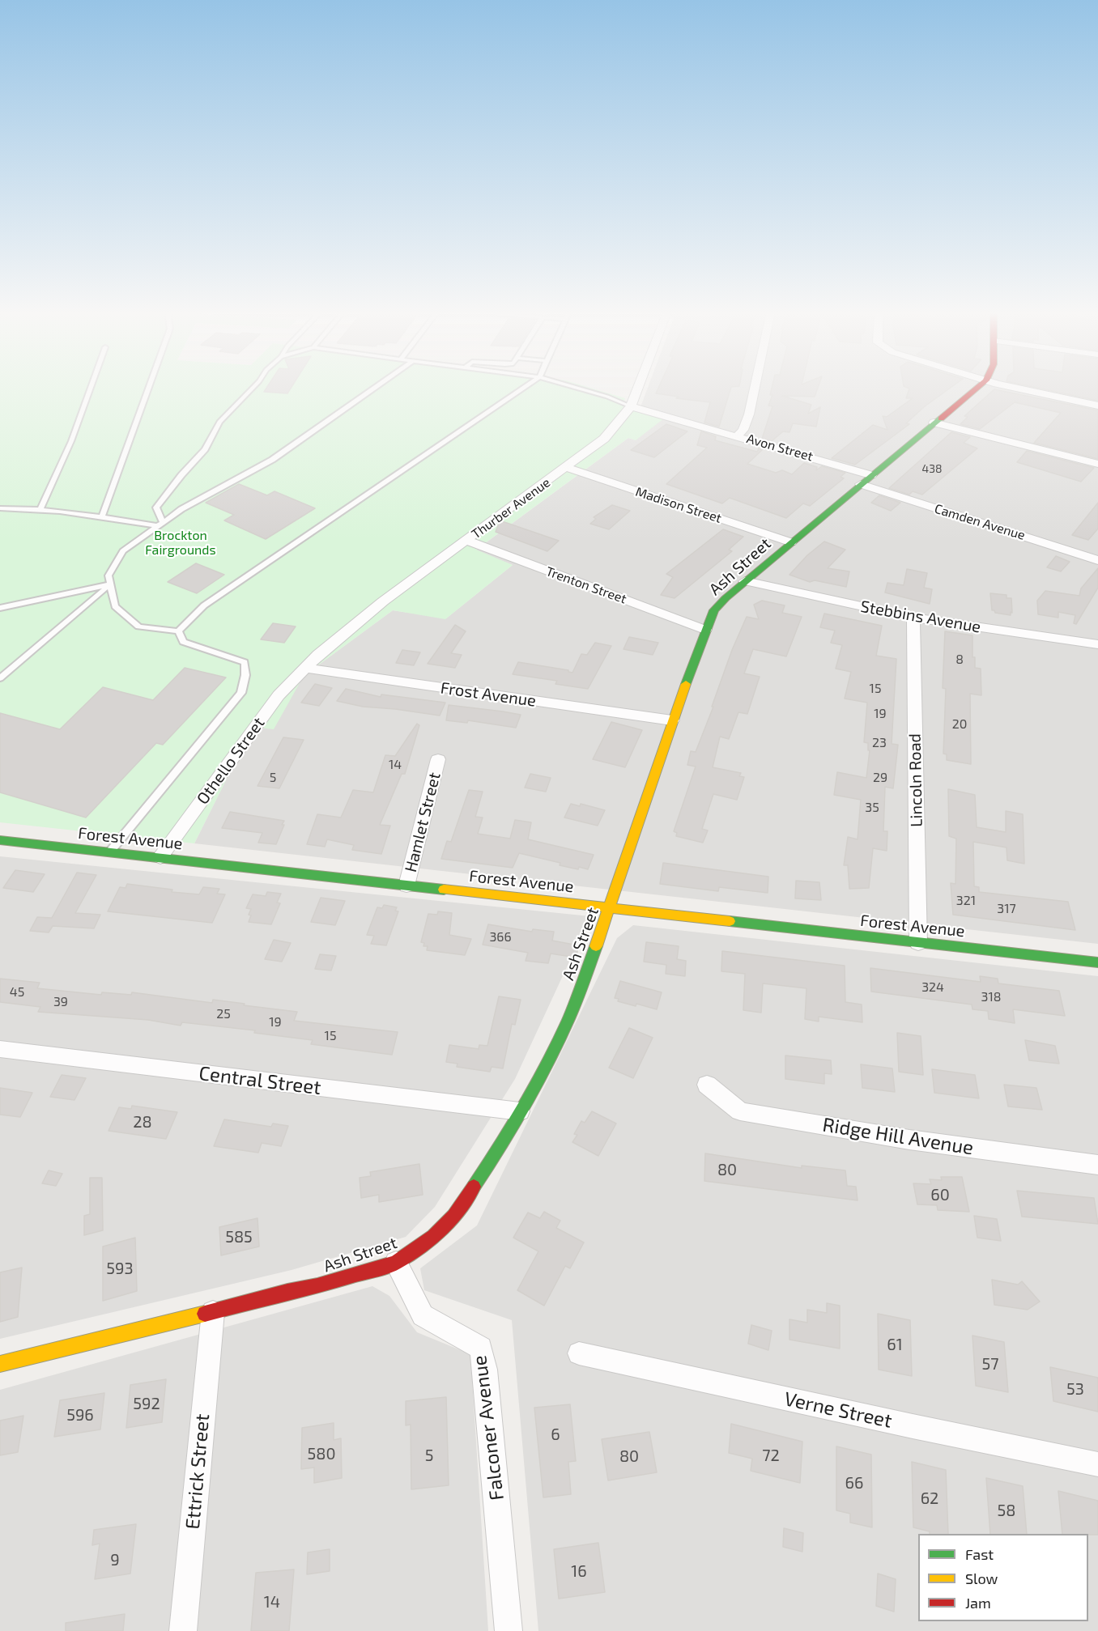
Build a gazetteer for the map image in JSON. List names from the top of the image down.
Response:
{
  "streets": {
    "street": [
      "Avon Street",
      "Madison Street",
      "Thurber Avenue",
      "Camden Avenue",
      "Ash Street",
      "Trenton Street",
      "Stebbins Avenue",
      "Frost Avenue",
      "Othello Street",
      "Lincoln Road",
      "Hamlet Street",
      "Forest Avenue",
      "Central Street",
      "Ridge Hill Avenue",
      "Verne Street",
      "Falconer Avenue",
      "Ettrick Street"
    ]
  },
  "crossings": [
    ["Avon Street", "Thurber Avenue"],
    ["Avon Street", "Ash Street"],
    ["Madison Street", "Thurber Avenue"],
    ["Madison Street", "Ash Street"],
    ["Thurber Avenue", "Trenton Street"],
    ["Thurber Avenue", "Frost Avenue"],
    ["Thurber Avenue", "Othello Street"],
    ["Camden Avenue", "Ash Street"],
    ["Ash Street", "Trenton Street"],
    ["Ash Street", "Stebbins Avenue"],
    ["Ash Street", "Frost Avenue"],
    ["Ash Street", "Forest Avenue"],
    ["Ash Street", "Central Street"],
    ["Ash Street", "Falconer Avenue"],
    ["Ash Street", "Ettrick Street"],
    ["Stebbins Avenue", "Lincoln Road"],
    ["Frost Avenue", "Othello Street"],
    ["Othello Street", "Forest Avenue"],
    ["Lincoln Road", "Forest Avenue"],
    ["Hamlet Street", "Forest Avenue"]
  ],
  "parks": ["Brockton Fairgrounds"],
  "house_numbers": [
    "438",
    "8",
    "15",
    "19",
    "20",
    "23",
    "14",
    "5",
    "29",
    "35",
    "321",
    "317",
    "366",
    "324",
    "45",
    "318",
    "39",
    "25",
    "19",
    "15",
    "28",
    "80",
    "60",
    "585",
    "593",
    "61",
    "57",
    "53",
    "592",
    "596",
    "6",
    "580",
    "5",
    "72",
    "80",
    "66",
    "62",
    "58",
    "9",
    "16",
    "14"
  ],
  "legend": ["Fast", "Slow", "Jam"]
}
